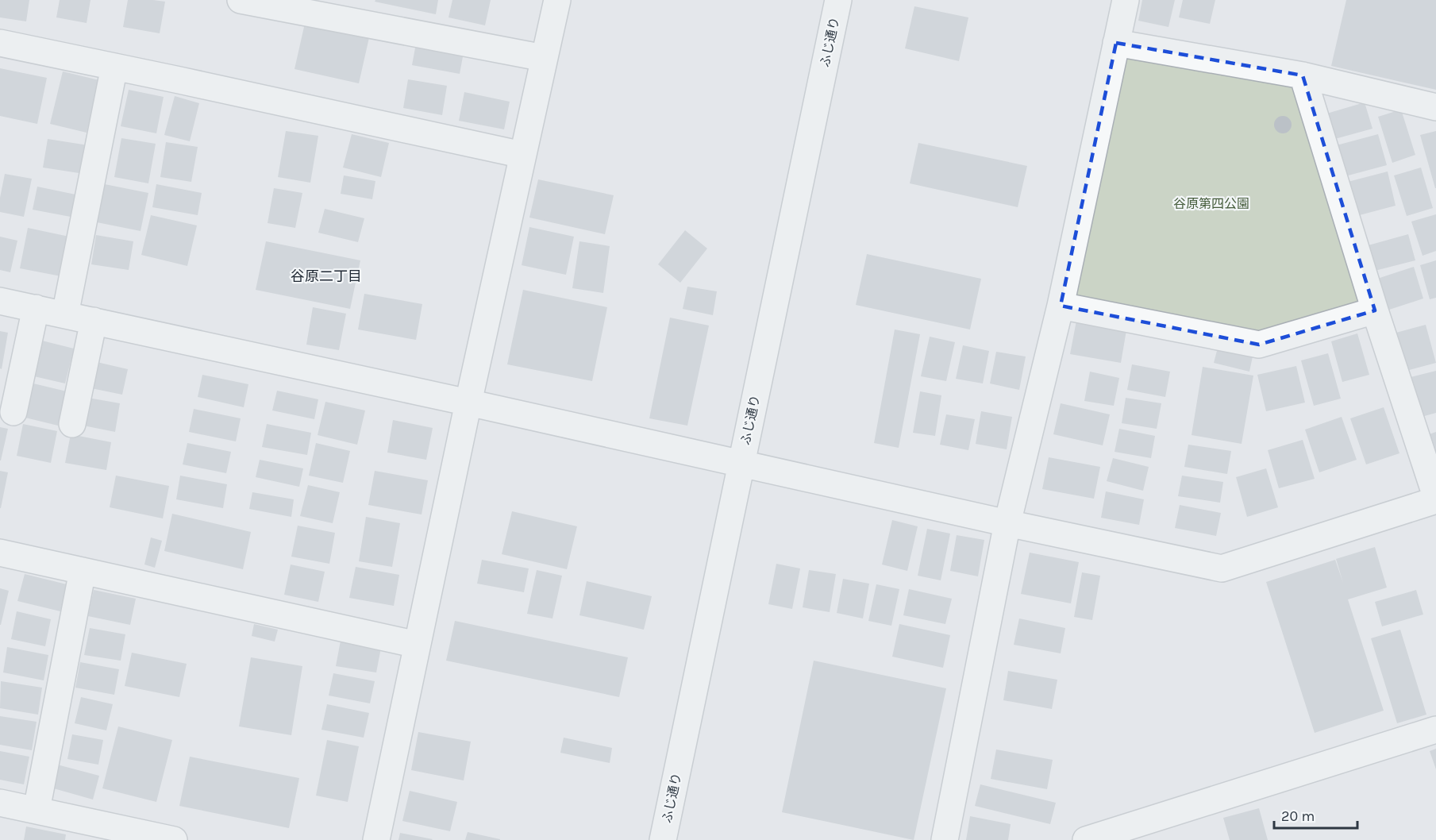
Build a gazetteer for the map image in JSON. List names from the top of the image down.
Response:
{
  "streets": {
    "street": ["ふじ通り"]
  },
  "districts": ["谷原二丁目"],
  "parks": ["谷原第四公園"],
  "scale_bar": "20 m"
}
